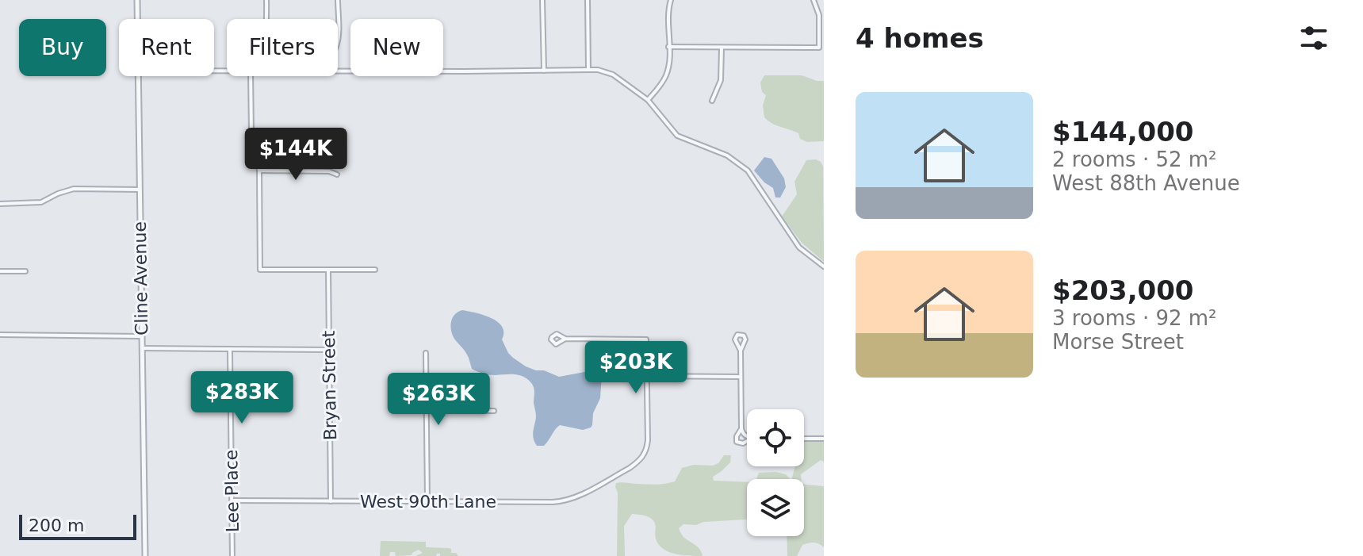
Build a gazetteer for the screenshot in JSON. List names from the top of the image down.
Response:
{
  "streets": {
    "street": [
      "Cline Avenue",
      "Bryan Street",
      "Lee Place",
      "West 90th Lane"
    ]
  },
  "crossings": [
    ["Bryan Street", "West 90th Lane"],
    ["Lee Place", "West 90th Lane"]
  ],
  "scale_bar": "200 m",
  "page": {
    "heading": "4 homes",
    "chip": [
      "Buy",
      "Rent",
      "Filters",
      "New"
    ],
    "list": [
      {
        "name": "$144,000",
        "note": "2 rooms · 52 m² · West 88th Avenue"
      },
      {
        "name": "$203,000",
        "note": "3 rooms · 92 m² · Morse Street"
      }
    ],
    "price": [
      "$144K",
      "$203K",
      "$283K",
      "$263K"
    ],
    "scale": "200 m"
  }
}
